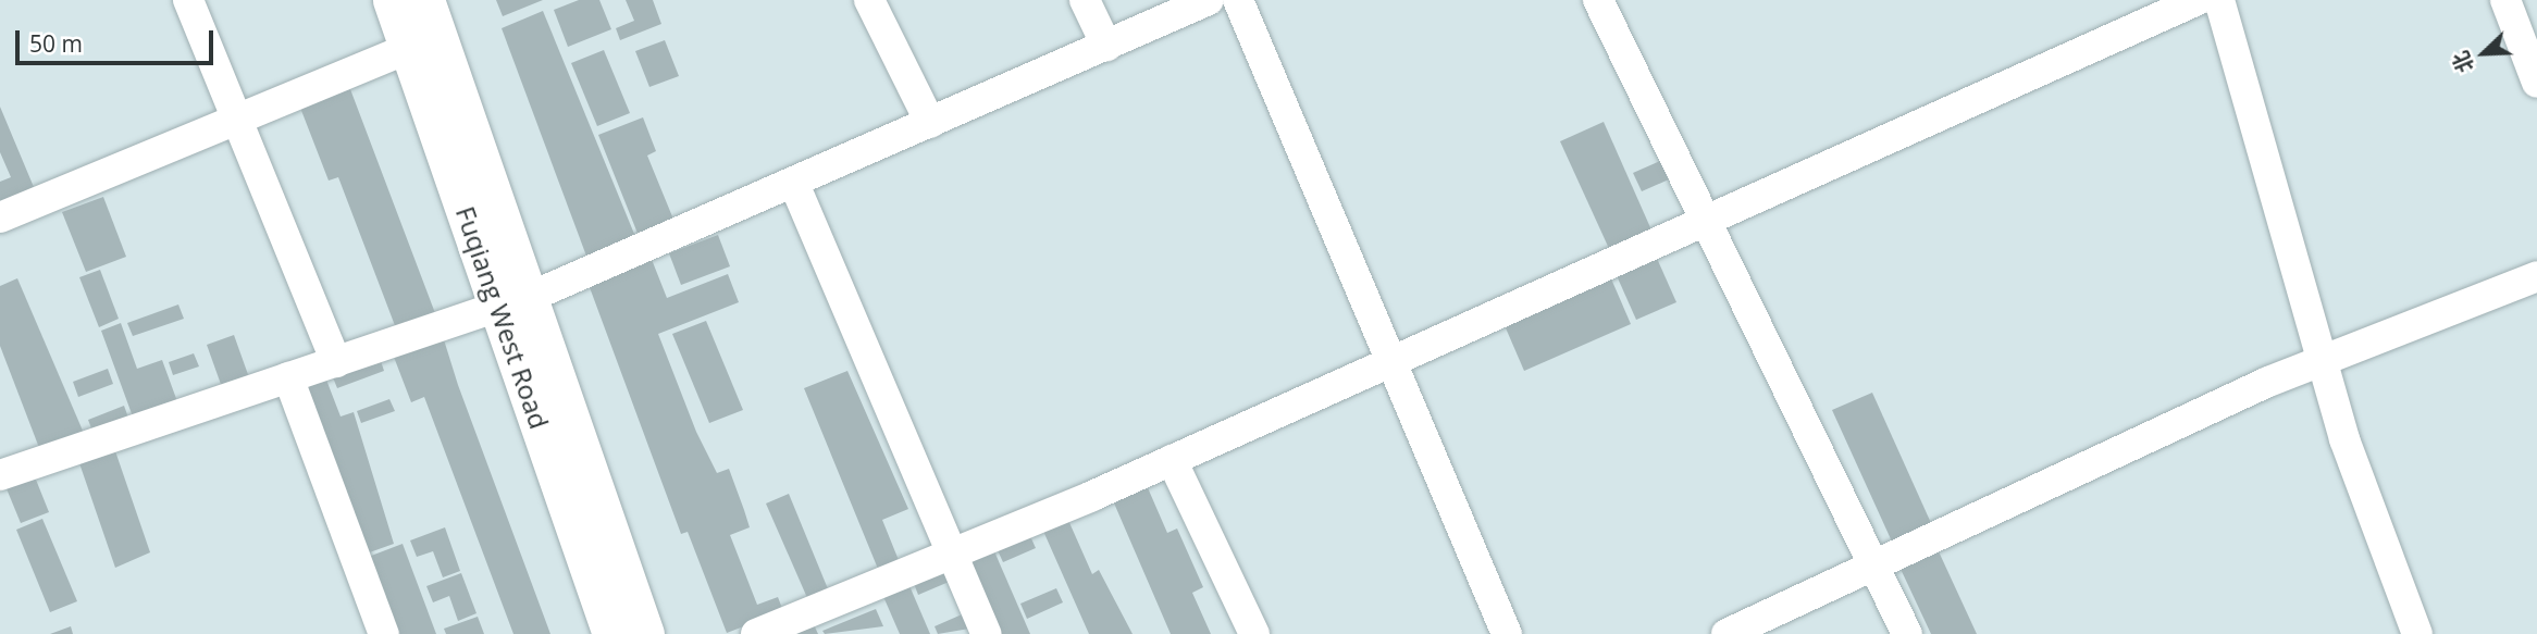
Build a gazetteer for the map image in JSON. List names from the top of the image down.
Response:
{
  "streets": {
    "main road": ["Fuqiang West Road"]
  },
  "scale_bar": "50 m",
  "north": "bottom left"
}
